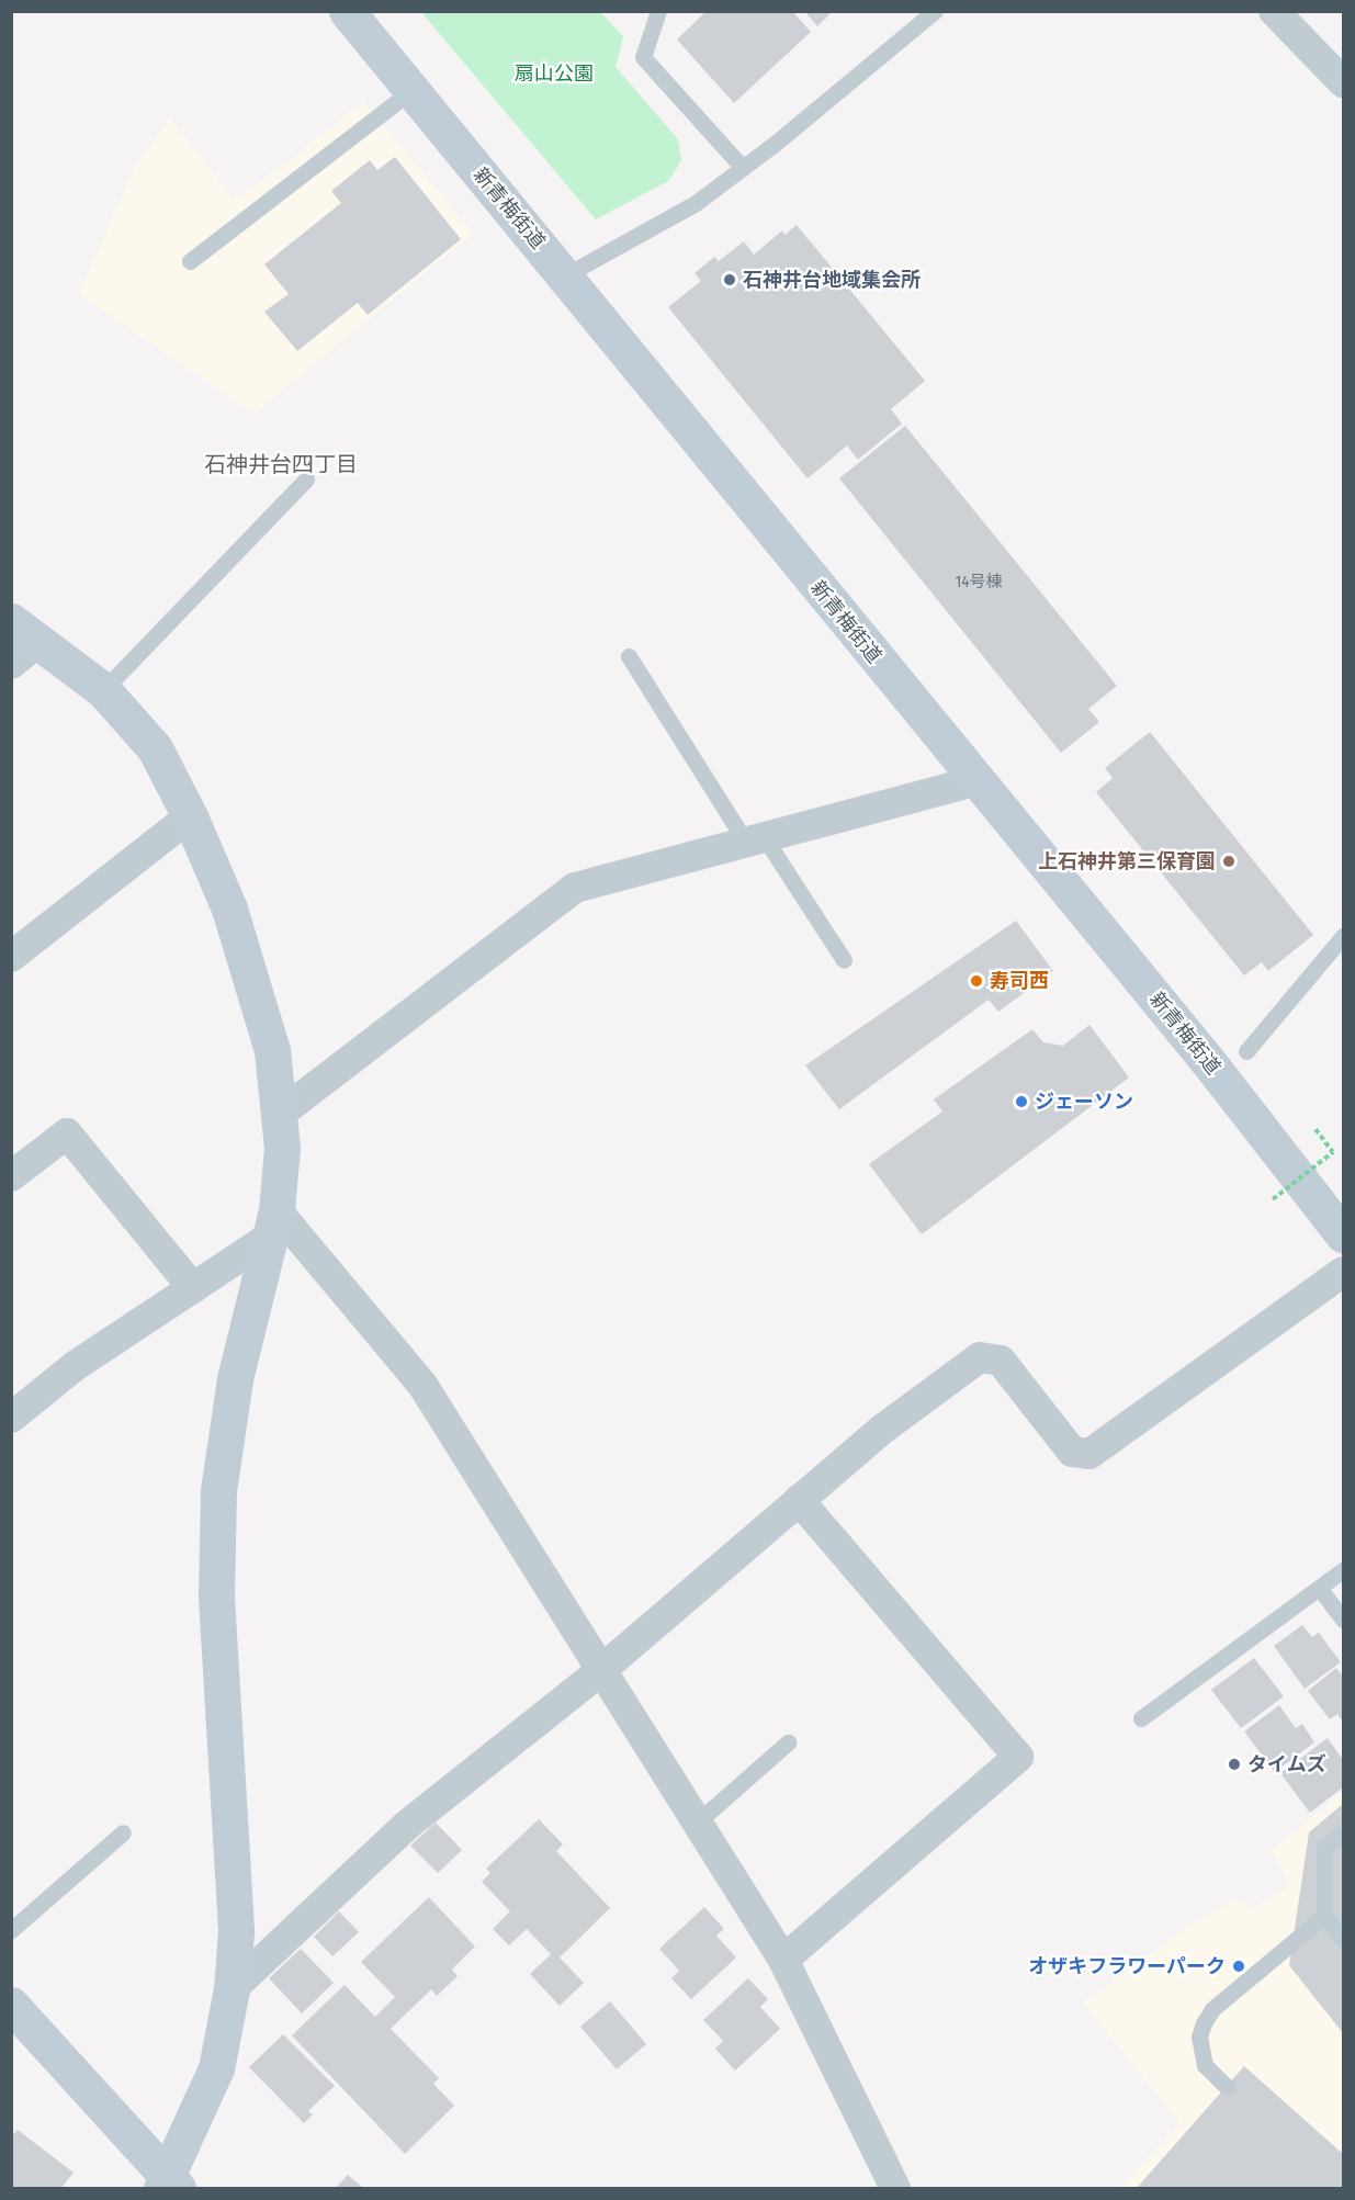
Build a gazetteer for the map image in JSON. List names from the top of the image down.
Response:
{
  "streets": {
    "street": ["新青梅街道"]
  },
  "districts": ["石神井台四丁目"],
  "parks": ["扇山公園"],
  "places": [
    "石神井台地域集会所",
    "上石神井第三保育園",
    "寿司西",
    "ジェーソン",
    "タイムズ",
    "オザキフラワーパーク"
  ],
  "house_numbers": ["14号棟"]
}
